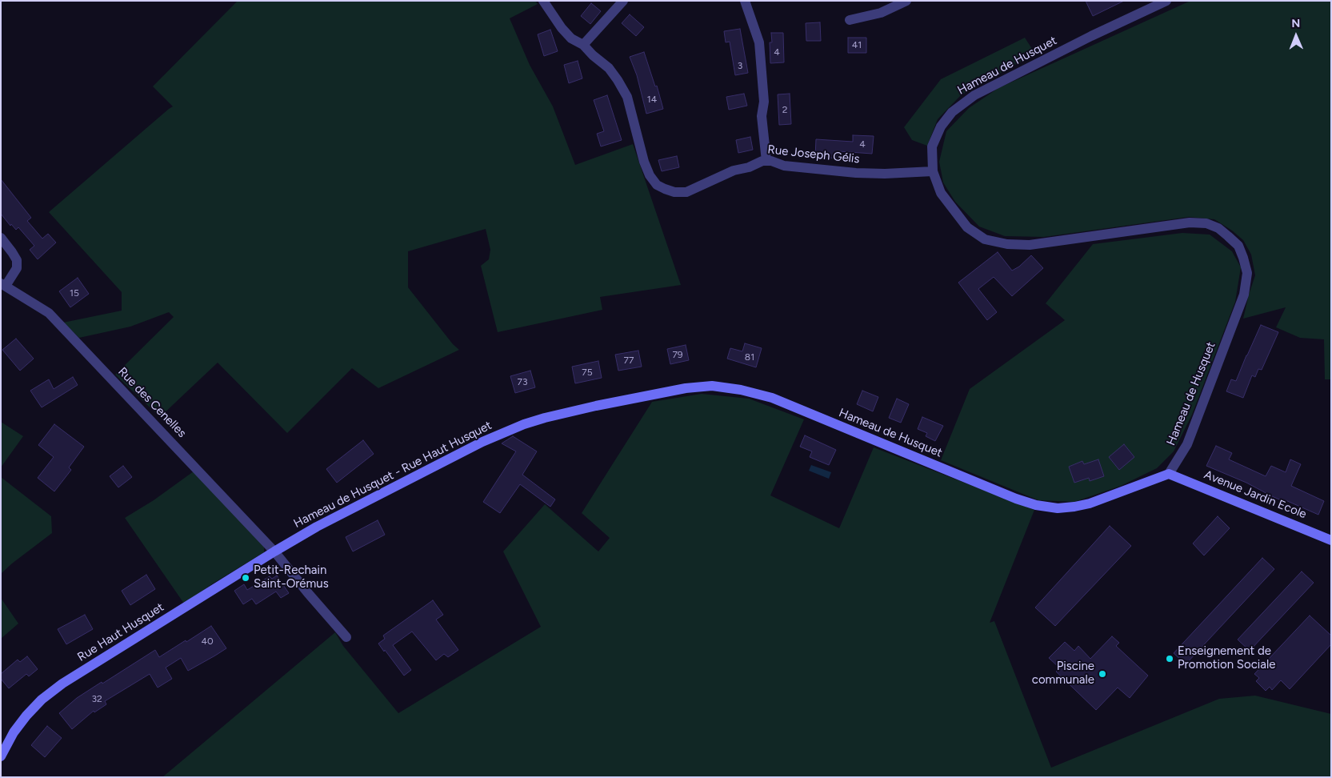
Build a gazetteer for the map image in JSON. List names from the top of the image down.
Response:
{
  "streets": {
    "street": [
      "Hameau de Husquet",
      "Rue Joseph Gélis",
      "Rue des Cenelles",
      "Hameau de Husquet - Rue Haut Husquet",
      "Avenue Jardin Ecole",
      "Rue Haut Husquet"
    ]
  },
  "crossings": [
    ["Hameau de Husquet", "Rue Joseph Gélis"],
    ["Hameau de Husquet", "Hameau de Husquet - Rue Haut Husquet"],
    ["Hameau de Husquet", "Avenue Jardin Ecole"],
    ["Rue des Cenelles", "Hameau de Husquet - Rue Haut Husquet"],
    ["Rue des Cenelles", "Rue Haut Husquet"],
    ["Hameau de Husquet - Rue Haut Husquet", "Rue Haut Husquet"]
  ],
  "places": ["Petit-Rechain Saint-Orémus", "Enseignement de Promotion Sociale", "Piscine communale"],
  "house_numbers": [
    "41",
    "4",
    "3",
    "14",
    "2",
    "4",
    "15",
    "79",
    "81",
    "77",
    "75",
    "73",
    "40",
    "32"
  ],
  "north": "top"
}
